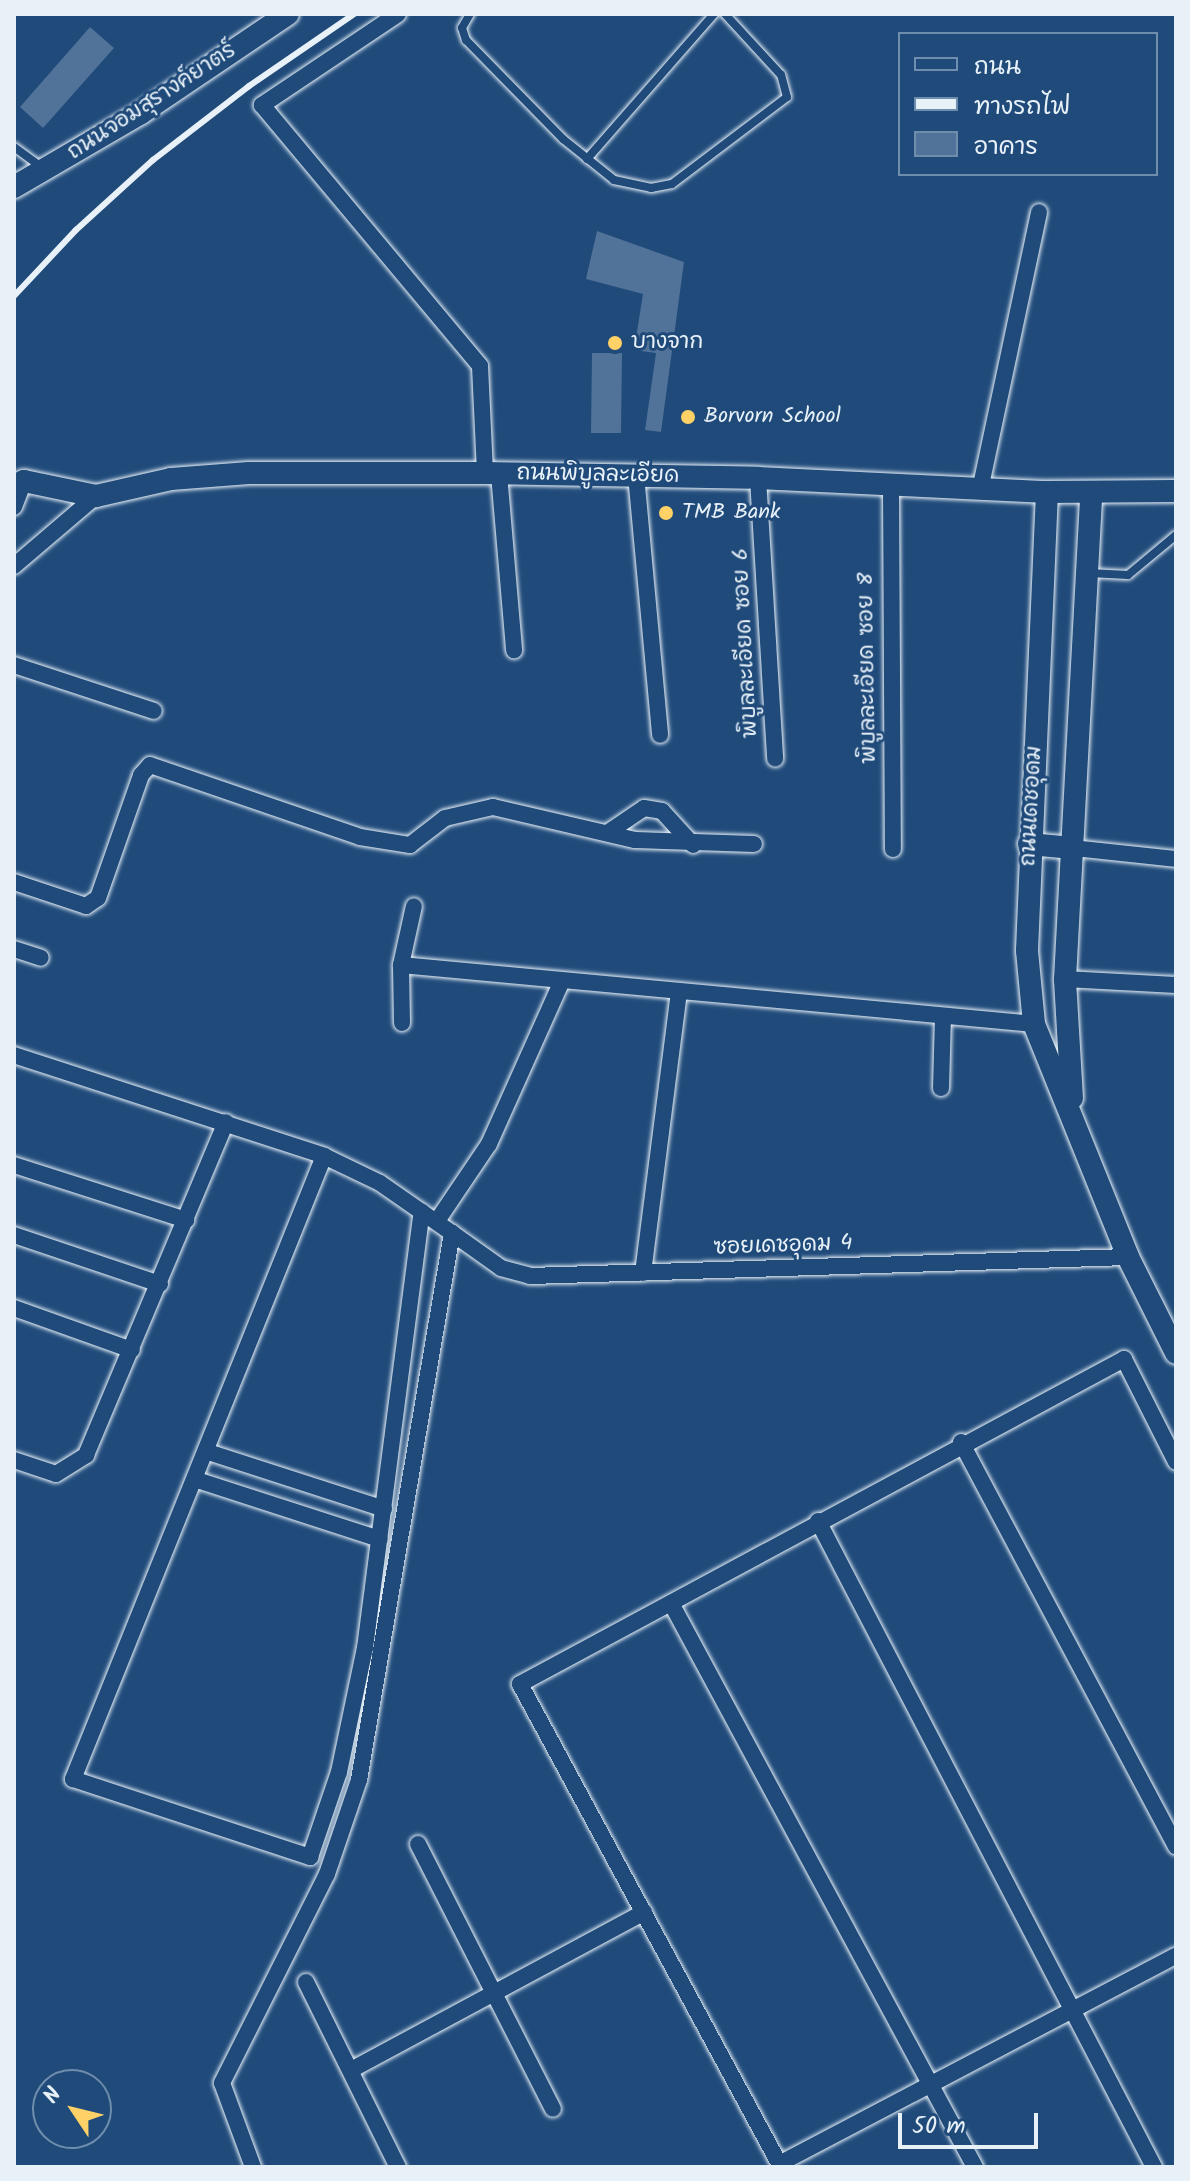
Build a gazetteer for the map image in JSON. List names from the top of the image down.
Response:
{
  "streets": {
    "main road": ["ถนนจอมสุรางค์ยาตร์", "ถนนพิบูลละเอียด", "ถนนเดชอุดม"],
    "street": ["พิบูลละเอียด ซอย 6", "พิบูลละเอียด ซอย 8", "ซอยเดชอุดม 4"]
  },
  "crossings": [
    ["ถนนพิบูลละเอียด", "พิบูลละเอียด ซอย 6"],
    ["ถนนพิบูลละเอียด", "พิบูลละเอียด ซอย 8"],
    ["ถนนพิบูลละเอียด", "ถนนเดชอุดม"],
    ["ถนนเดชอุดม", "ซอยเดชอุดม 4"]
  ],
  "places": ["บางจาก", "Borvorn School", "TMB Bank"],
  "legend": ["ถนน", "ทางรถไฟ", "อาคาร"],
  "scale_bar": "50 m",
  "north": "top left"
}
